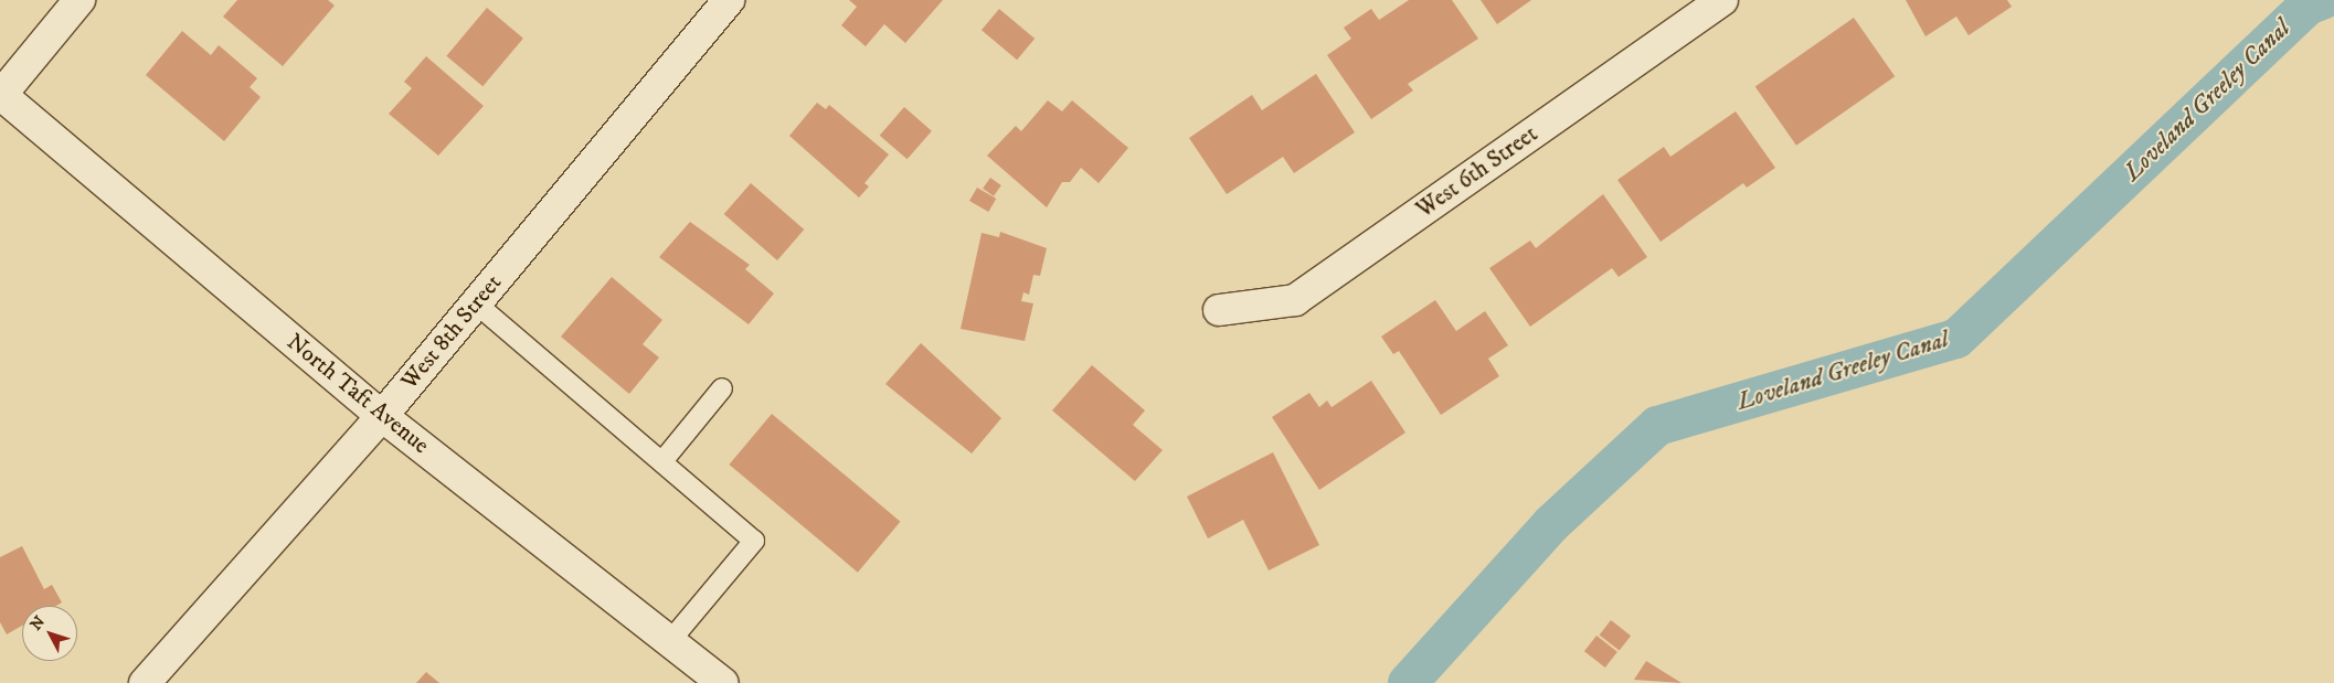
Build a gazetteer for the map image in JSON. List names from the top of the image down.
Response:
{
  "streets": {
    "street": ["West 6th Street", "West 8th Street", "North Taft Avenue"]
  },
  "crossings": [
    ["West 8th Street", "North Taft Avenue"]
  ],
  "water": ["Loveland Greeley Canal"],
  "north": "top left"
}
